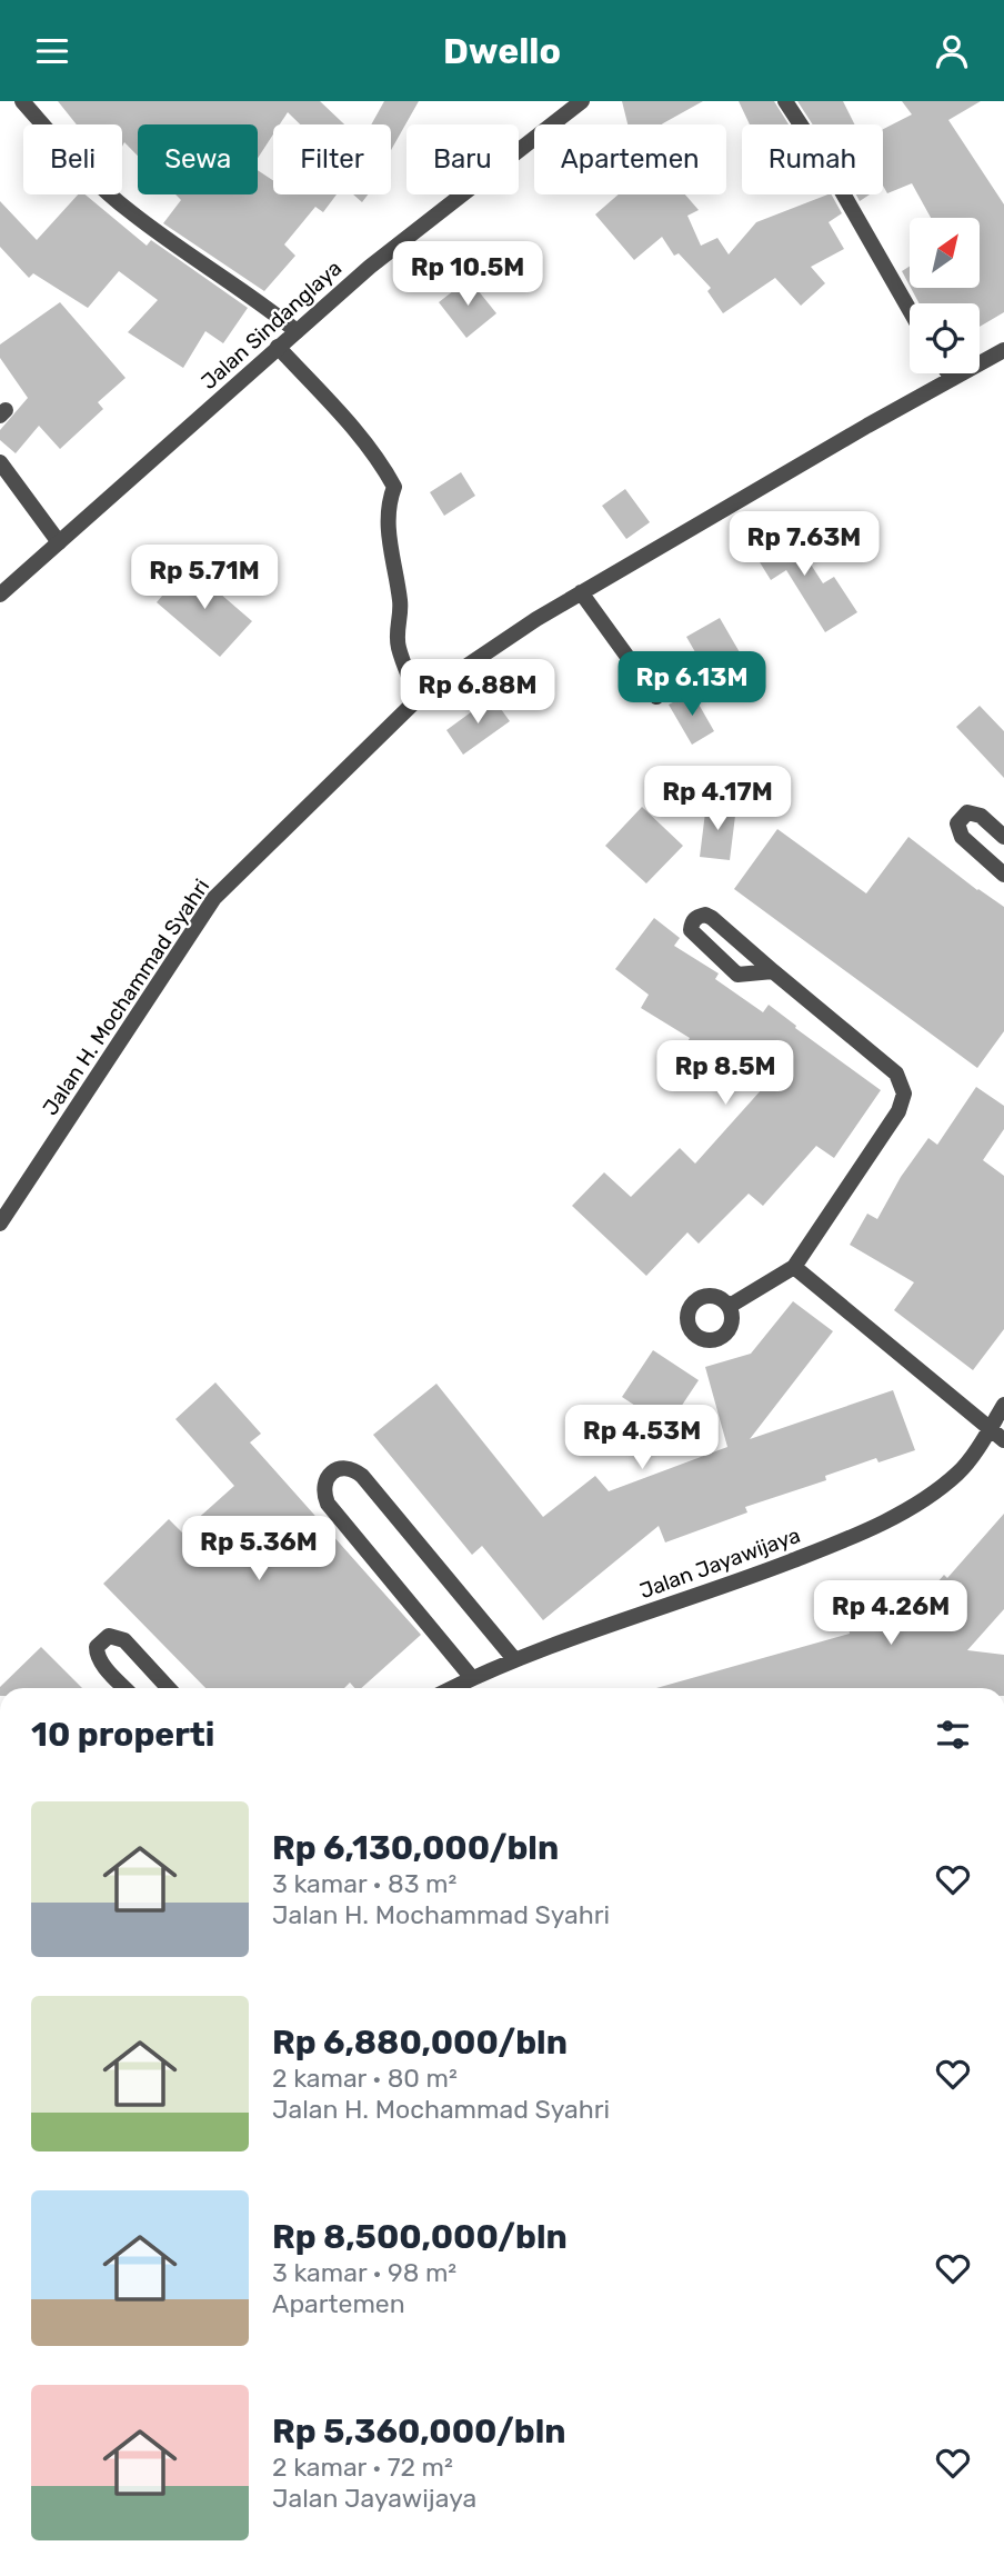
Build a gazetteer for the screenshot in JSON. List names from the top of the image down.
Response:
{
  "streets": {
    "street": ["Jalan Sindanglaya", "Jalan H. Mochammad Syahri", "Jalan Jayawijaya"]
  },
  "north": "top right",
  "page": {
    "header": "Dwello",
    "chip": [
      "Beli",
      "Sewa",
      "Filter",
      "Baru",
      "Apartemen",
      "Rumah"
    ],
    "price": [
      "Rp 10.5M",
      "Rp 7.63M",
      "Rp 5.71M",
      "Rp 6.13M",
      "Rp 6.88M",
      "Rp 4.17M",
      "Rp 8.5M",
      "Rp 4.53M",
      "Rp 5.36M",
      "Rp 4.26M"
    ],
    "heading": "10 properti",
    "list": [
      {
        "name": "Rp 6,130,000/bln",
        "note": "3 kamar · 83 m² · Jalan H. Mochammad Syahri"
      },
      {
        "name": "Rp 6,880,000/bln",
        "note": "2 kamar · 80 m² · Jalan H. Mochammad Syahri"
      },
      {
        "name": "Rp 8,500,000/bln",
        "note": "3 kamar · 98 m² · Apartemen"
      },
      {
        "name": "Rp 5,360,000/bln",
        "note": "2 kamar · 72 m² · Jalan Jayawijaya"
      }
    ]
  }
}
